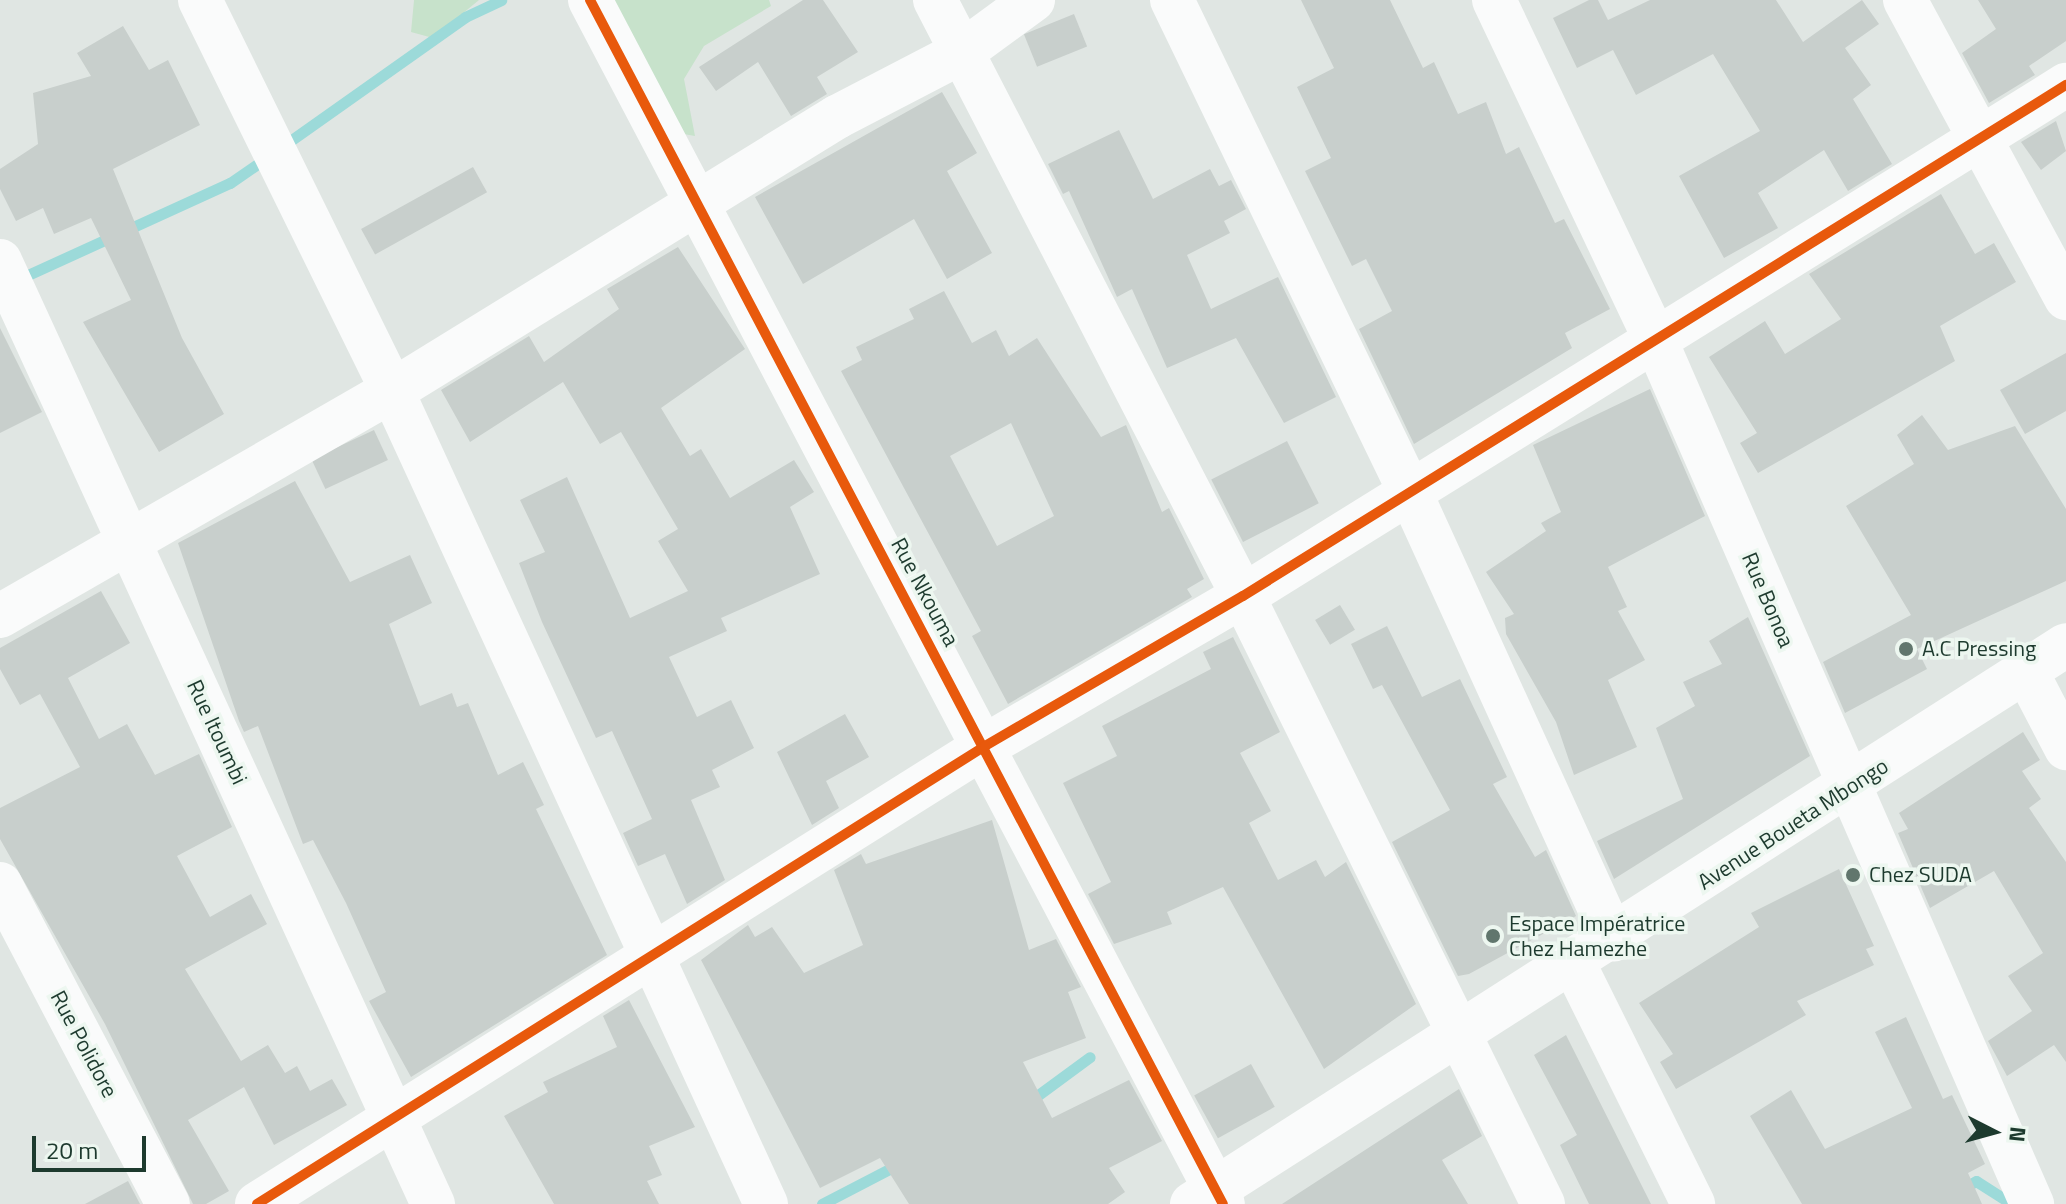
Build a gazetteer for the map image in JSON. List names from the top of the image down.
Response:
{
  "streets": {
    "street": [
      "Rue Nkouma",
      "Rue Bonoa",
      "Rue Itoumbi",
      "Avenue Boueta Mbongo",
      "Rue Polidore"
    ]
  },
  "crossings": [
    ["Rue Nkouma", "Avenue Boueta Mbongo"],
    ["Rue Bonoa", "Avenue Boueta Mbongo"]
  ],
  "places": ["A.C Pressing", "Chez SUDA", "Espace Impératrice Chez Hamezhe"],
  "scale_bar": "20 m",
  "north": "right"
}
